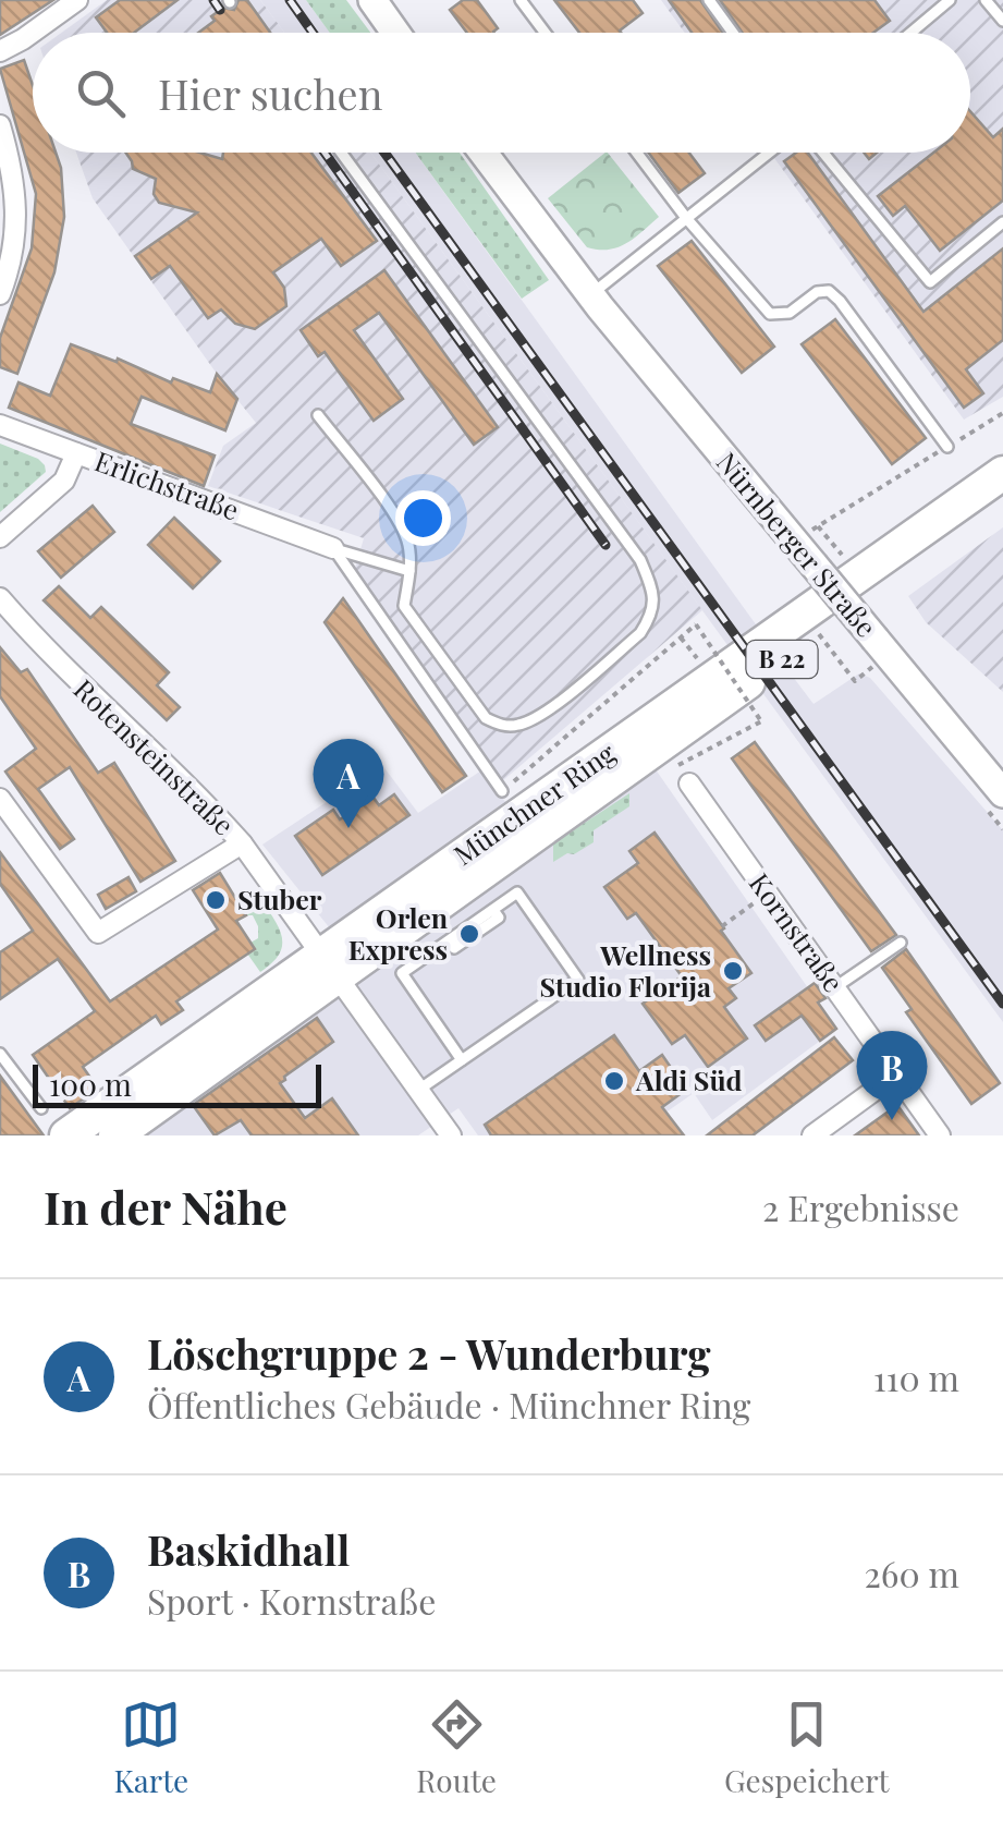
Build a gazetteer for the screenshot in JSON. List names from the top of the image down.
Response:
{
  "streets": {
    "main road": ["B 22", "Münchner Ring"],
    "street": [
      "Erlichstraße",
      "Nürnberger Straße",
      "Rotensteinstraße",
      "Kornstraße"
    ]
  },
  "crossings": [
    ["Rotensteinstraße", "Münchner Ring"]
  ],
  "places": [
    "Stuber",
    "Orlen Express",
    "Wellness Studio Florija",
    "Aldi Süd"
  ],
  "scale_bar": "100 m",
  "page": {
    "search": "Hier suchen",
    "pins": ["A", "B"],
    "scale": "100 m",
    "heading": ["In der Nähe", "2 Ergebnisse"],
    "list": [
      {
        "mark": "A",
        "name": "Löschgruppe 2 - Wunderburg",
        "note": "Öffentliches Gebäude · Münchner Ring",
        "value": "110 m"
      },
      {
        "mark": "B",
        "name": "Baskidhall",
        "note": "Sport · Kornstraße",
        "value": "260 m"
      }
    ],
    "nav": ["Karte", "Route", "Gespeichert"]
  }
}
